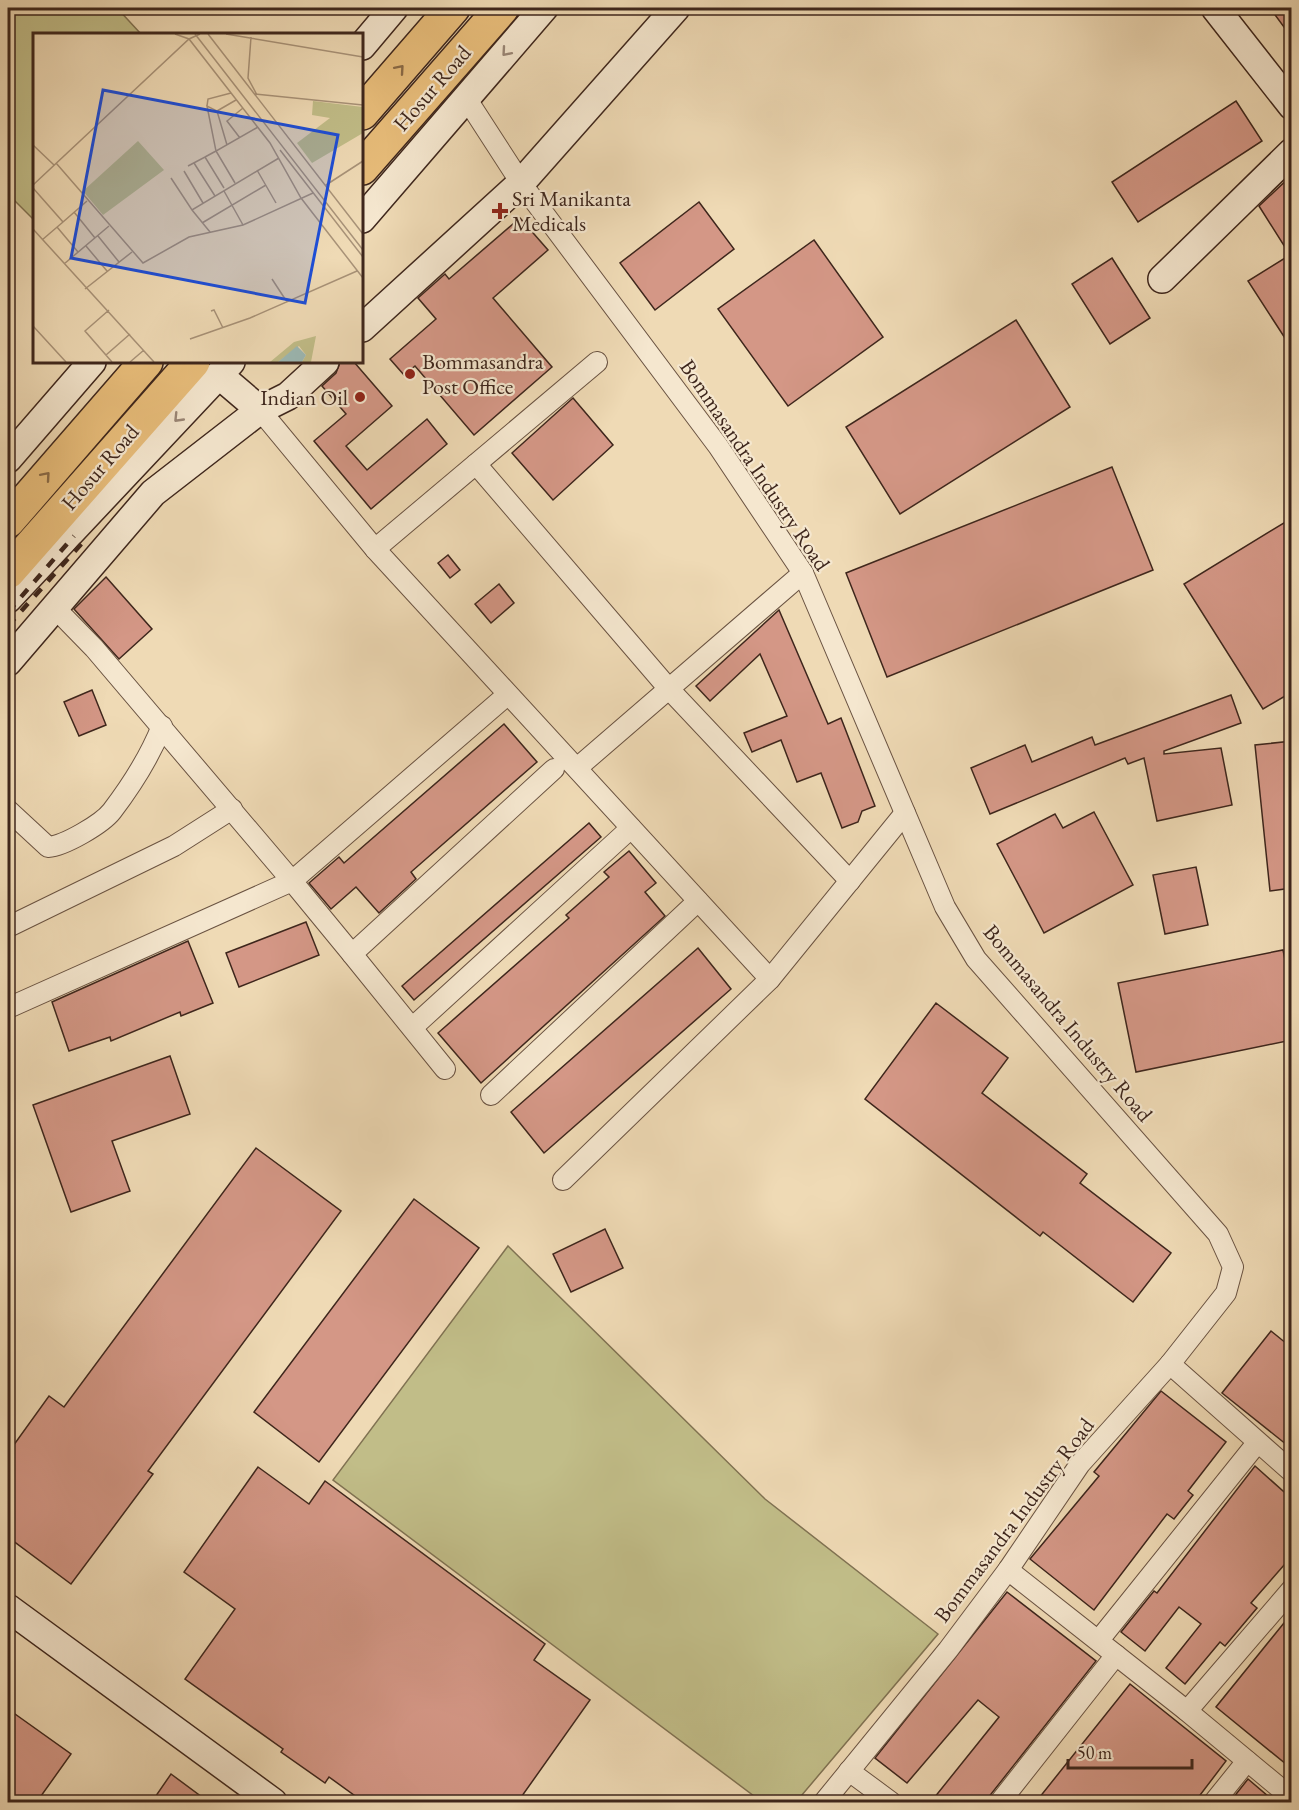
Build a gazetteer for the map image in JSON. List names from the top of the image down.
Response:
{
  "streets": {
    "highway": ["Hosur Road"],
    "street": ["Bommasandra Industry Road"]
  },
  "places": {
    "health": ["Sri Manikanta Medicals"],
    "other": ["Bommasandra Post Office", "Indian Oil"]
  },
  "scale_bar": "50 m"
}
